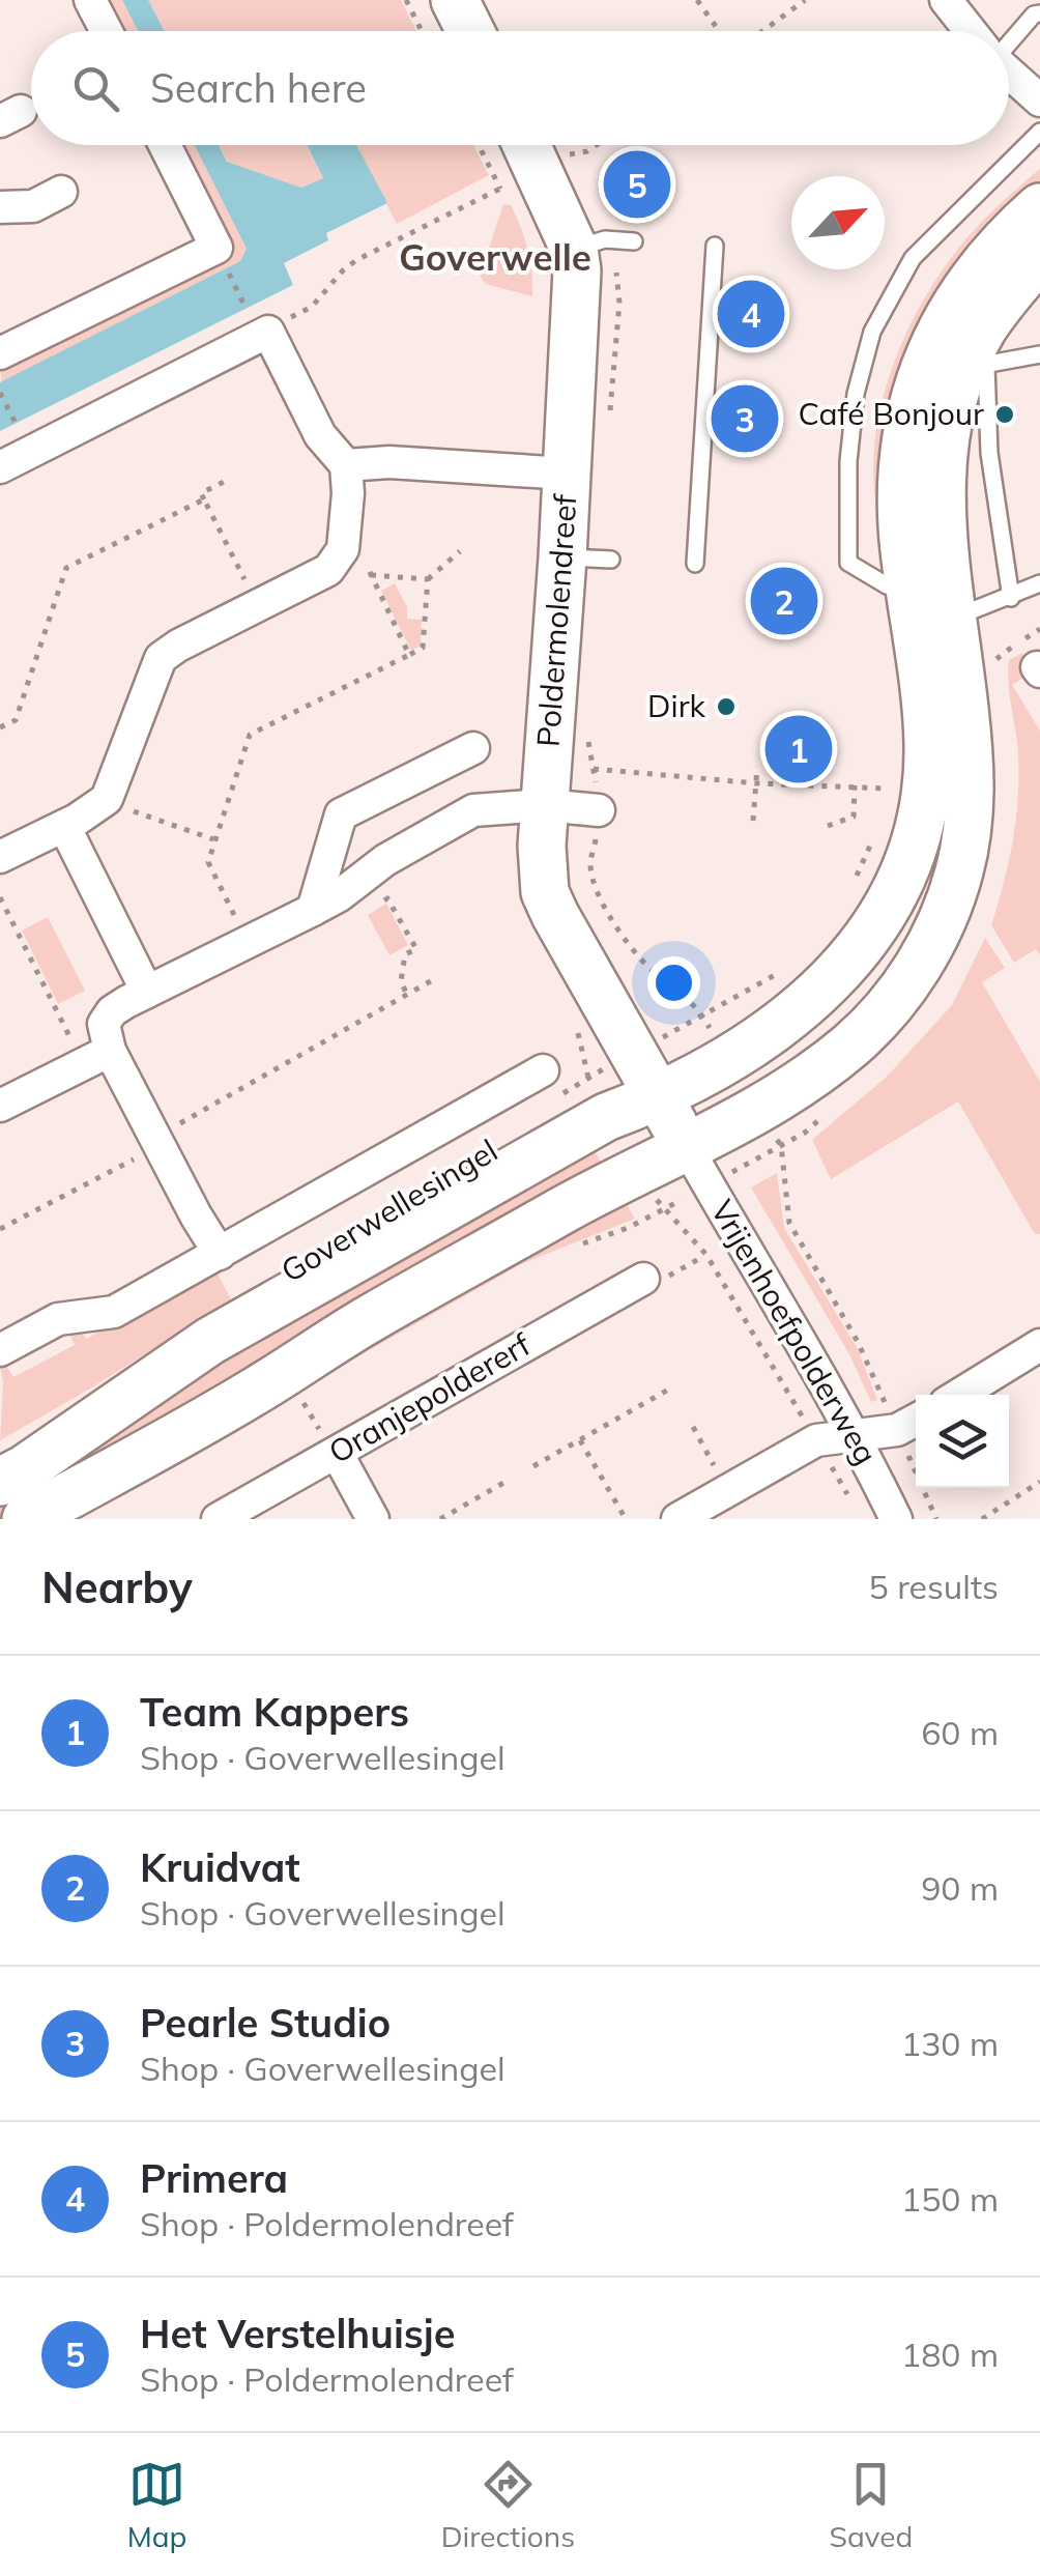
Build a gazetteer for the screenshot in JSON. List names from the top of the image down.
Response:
{
  "streets": {
    "main road": ["Poldermolendreef", "Goverwellesingel"],
    "street": ["Vrijenhoefpolderweg", "Oranjepoldererf"]
  },
  "crossings": [
    ["Poldermolendreef", "Goverwellesingel"],
    ["Poldermolendreef", "Vrijenhoefpolderweg"],
    ["Goverwellesingel", "Vrijenhoefpolderweg"]
  ],
  "districts": ["Goverwelle"],
  "places": ["Café Bonjour", "Dirk"],
  "north": "top right",
  "page": {
    "search": "Search here",
    "pins": [
      "5",
      "4",
      "3",
      "2",
      "1"
    ],
    "heading": ["Nearby", "5 results"],
    "list": [
      {
        "mark": "1",
        "name": "Team Kappers",
        "note": "Shop · Goverwellesingel",
        "value": "60 m"
      },
      {
        "mark": "2",
        "name": "Kruidvat",
        "note": "Shop · Goverwellesingel",
        "value": "90 m"
      },
      {
        "mark": "3",
        "name": "Pearle Studio",
        "note": "Shop · Goverwellesingel",
        "value": "130 m"
      },
      {
        "mark": "4",
        "name": "Primera",
        "note": "Shop · Poldermolendreef",
        "value": "150 m"
      },
      {
        "mark": "5",
        "name": "Het Verstelhuisje",
        "note": "Shop · Poldermolendreef",
        "value": "180 m"
      }
    ],
    "nav": ["Map", "Directions", "Saved"]
  }
}
